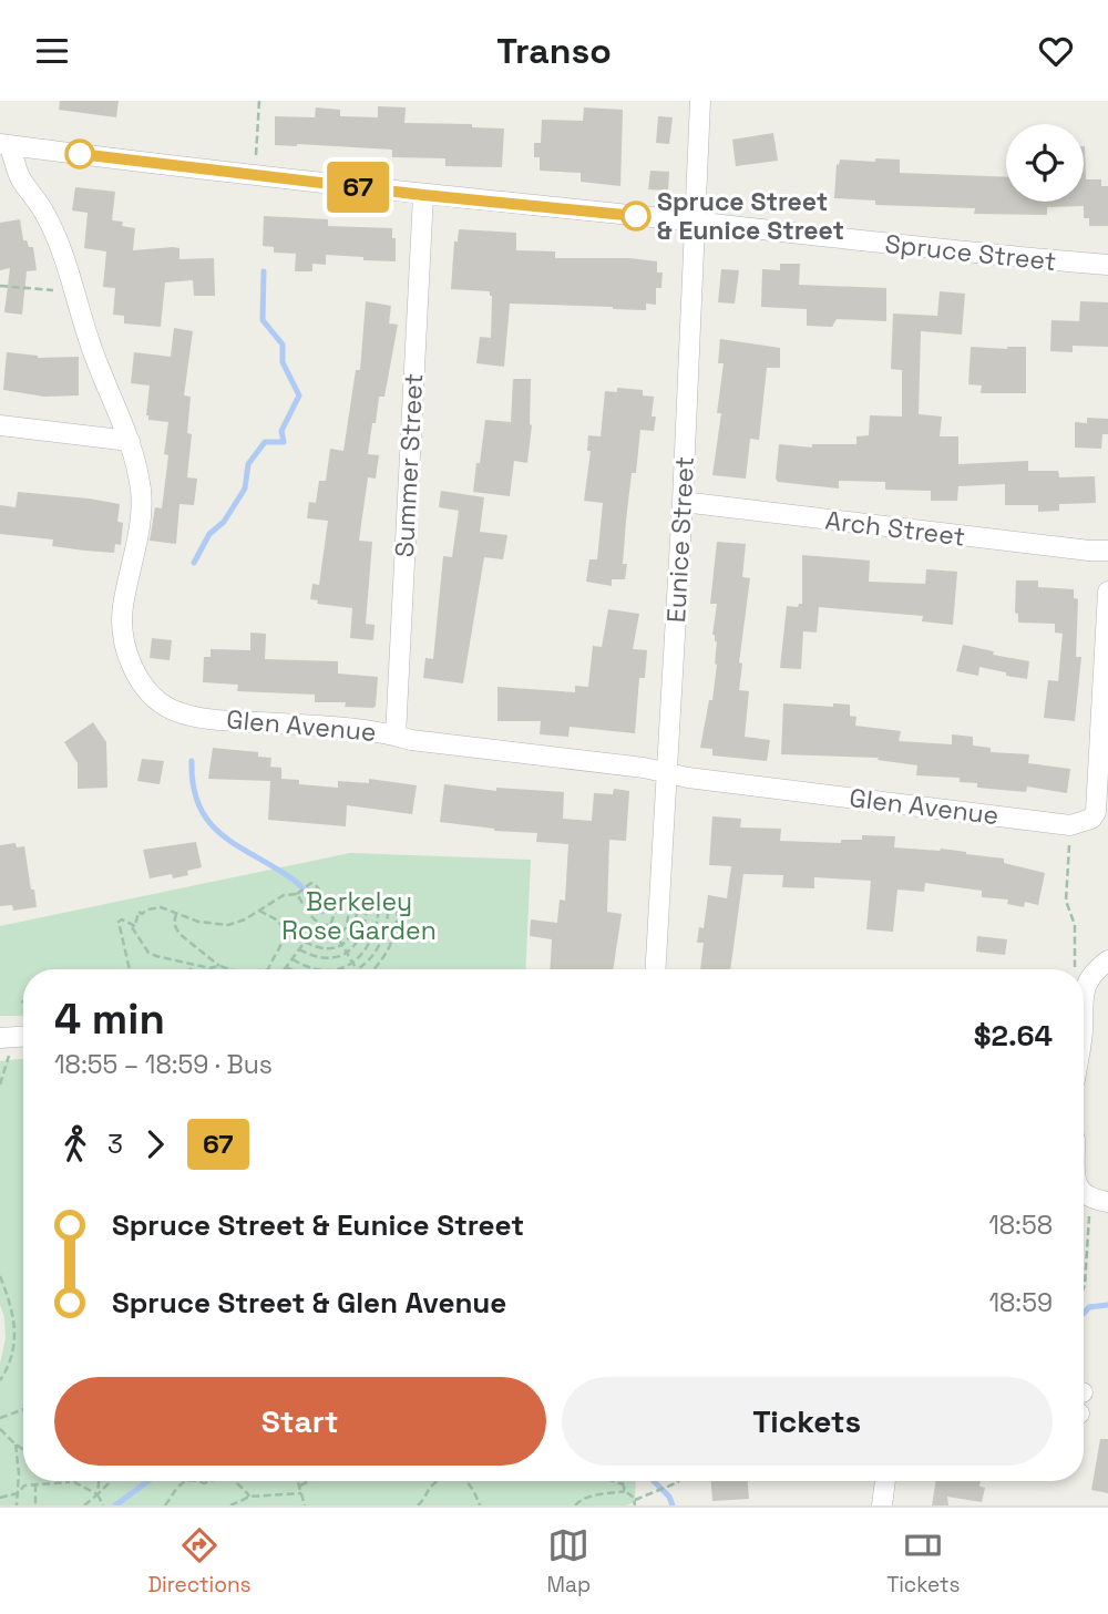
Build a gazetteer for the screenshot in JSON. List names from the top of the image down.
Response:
{
  "streets": {
    "street": [
      "Spruce Street",
      "Summer Street",
      "Arch Street",
      "Eunice Street",
      "Glen Avenue"
    ]
  },
  "crossings": [
    ["Spruce Street", "Summer Street"],
    ["Spruce Street", "Eunice Street"],
    ["Spruce Street", "Glen Avenue"],
    ["Summer Street", "Glen Avenue"],
    ["Arch Street", "Eunice Street"],
    ["Eunice Street", "Glen Avenue"]
  ],
  "parks": ["Berkeley Rose Garden"],
  "places": ["Spruce Street & Eunice Street"],
  "lines": ["bus line 67"],
  "page": {
    "header": "Transo",
    "on_map": "67",
    "heading": ["4 min", "18:55 – 18:59 · Bus", "$2.64"],
    "legs": ["3", "67"],
    "list": [
      {
        "name": "Spruce Street & Eunice Street",
        "value": "18:58"
      },
      {
        "name": "Spruce Street & Glen Avenue",
        "value": "18:59"
      }
    ],
    "buttons": ["Start", "Tickets"],
    "tabs": ["Directions", "Map", "Tickets"]
  }
}
